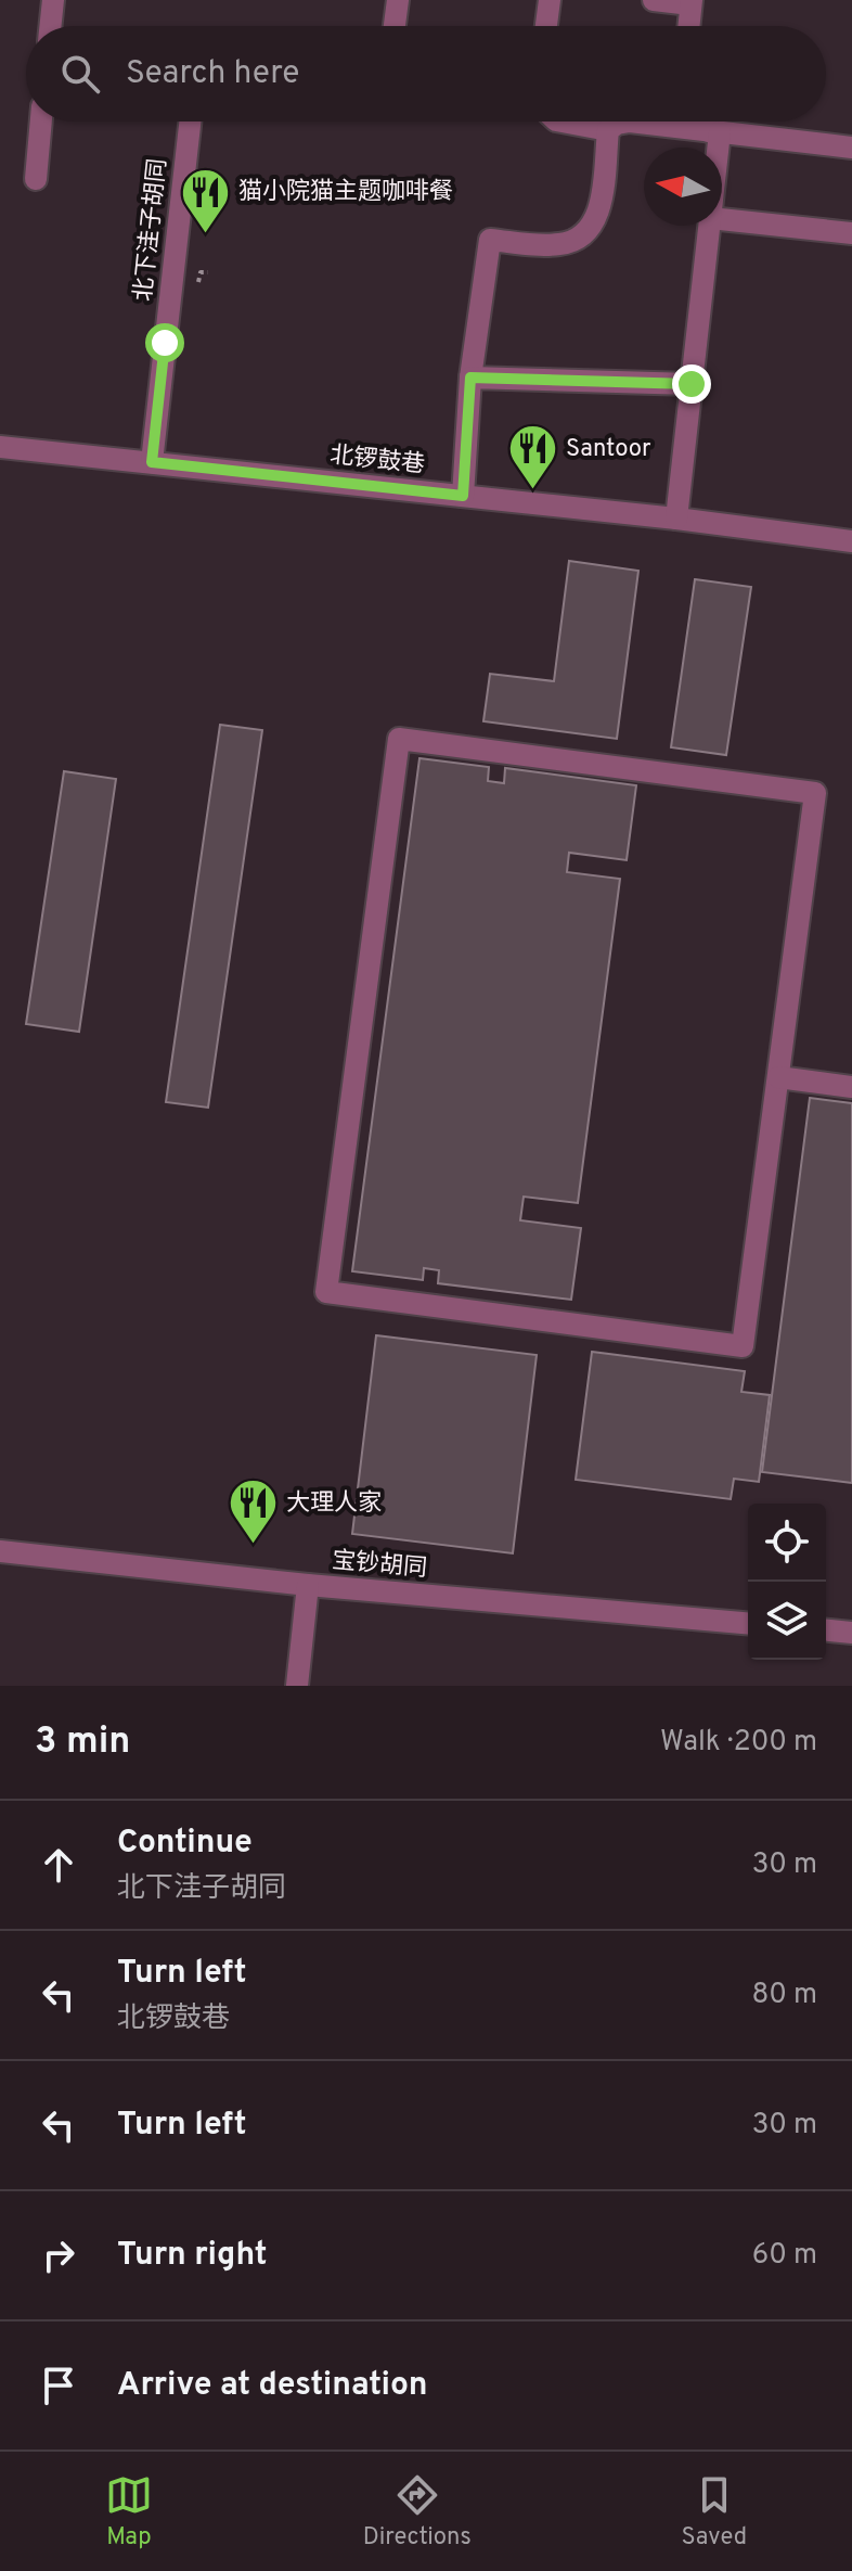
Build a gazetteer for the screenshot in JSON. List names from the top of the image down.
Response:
{
  "streets": {
    "lane": ["北下洼子胡同", "北锣鼓巷", "宝钞胡同"]
  },
  "crossings": [
    ["北下洼子胡同", "北锣鼓巷"]
  ],
  "places": {
    "restaurant": ["猫小院猫主题咖啡·餐", "Santoor", "大理人家"]
  },
  "north": "left",
  "page": {
    "search": "Search here",
    "heading": ["3 min", "Walk · 200 m"],
    "list": [
      ["Continue", "北下洼子胡同", "30 m"],
      ["Turn left", "北锣鼓巷", "80 m"],
      ["Turn left", "30 m"],
      ["Turn right", "60 m"],
      "Arrive at destination"
    ],
    "nav": ["Map", "Directions", "Saved"]
  }
}
